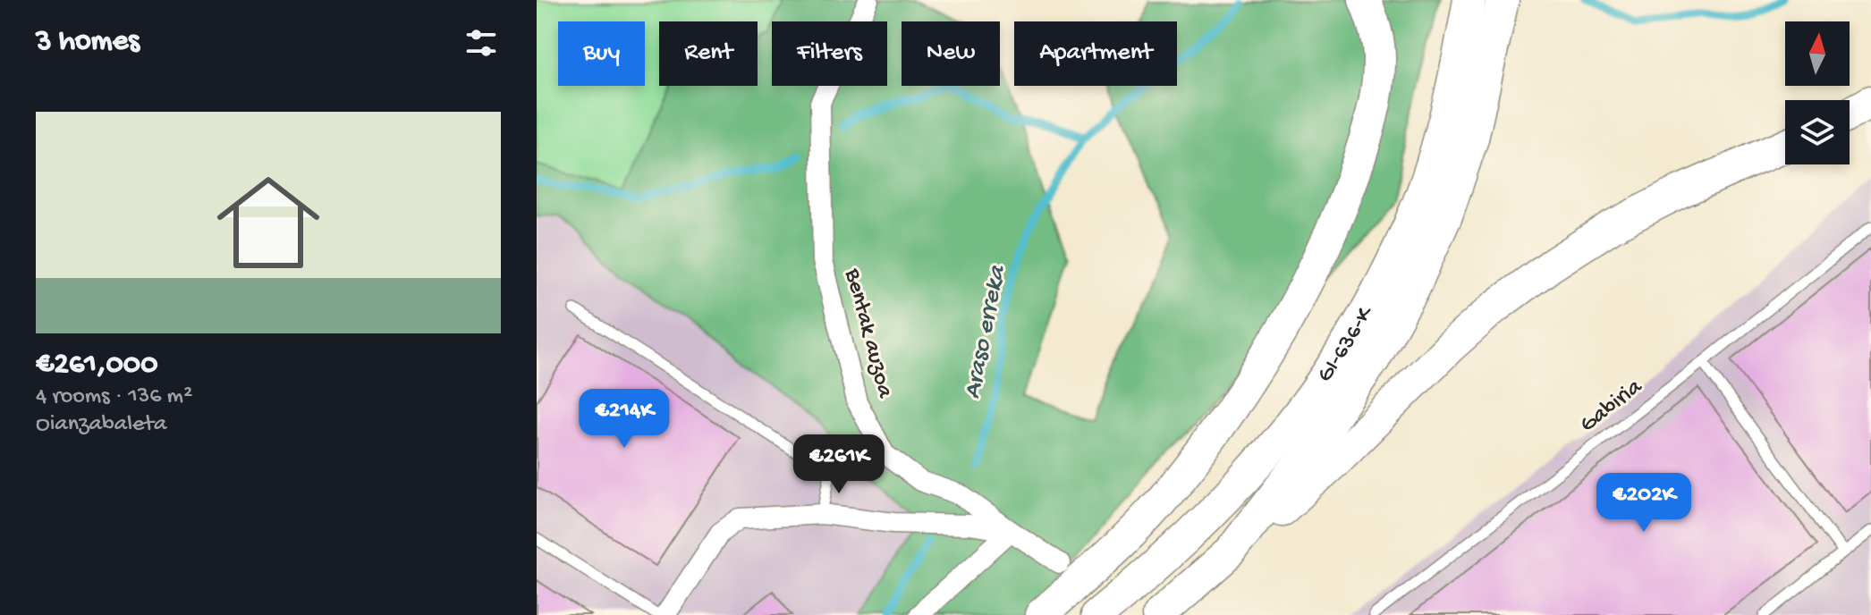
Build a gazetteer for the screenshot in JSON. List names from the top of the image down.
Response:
{
  "streets": {
    "highway": ["GI-636-K"],
    "street": ["Bentak auzoa"],
    "lane": ["Gabiria"]
  },
  "water": ["Araso erreka"],
  "north": "top",
  "page": {
    "heading": "3 homes",
    "chip": [
      "Buy",
      "Rent",
      "Filters",
      "New",
      "Apartment"
    ],
    "list": [
      {
        "name": "€261,000",
        "note": "4 rooms · 136 m² · Oianzabaleta"
      }
    ],
    "price": ["€214K", "€261K", "€202K"]
  }
}
